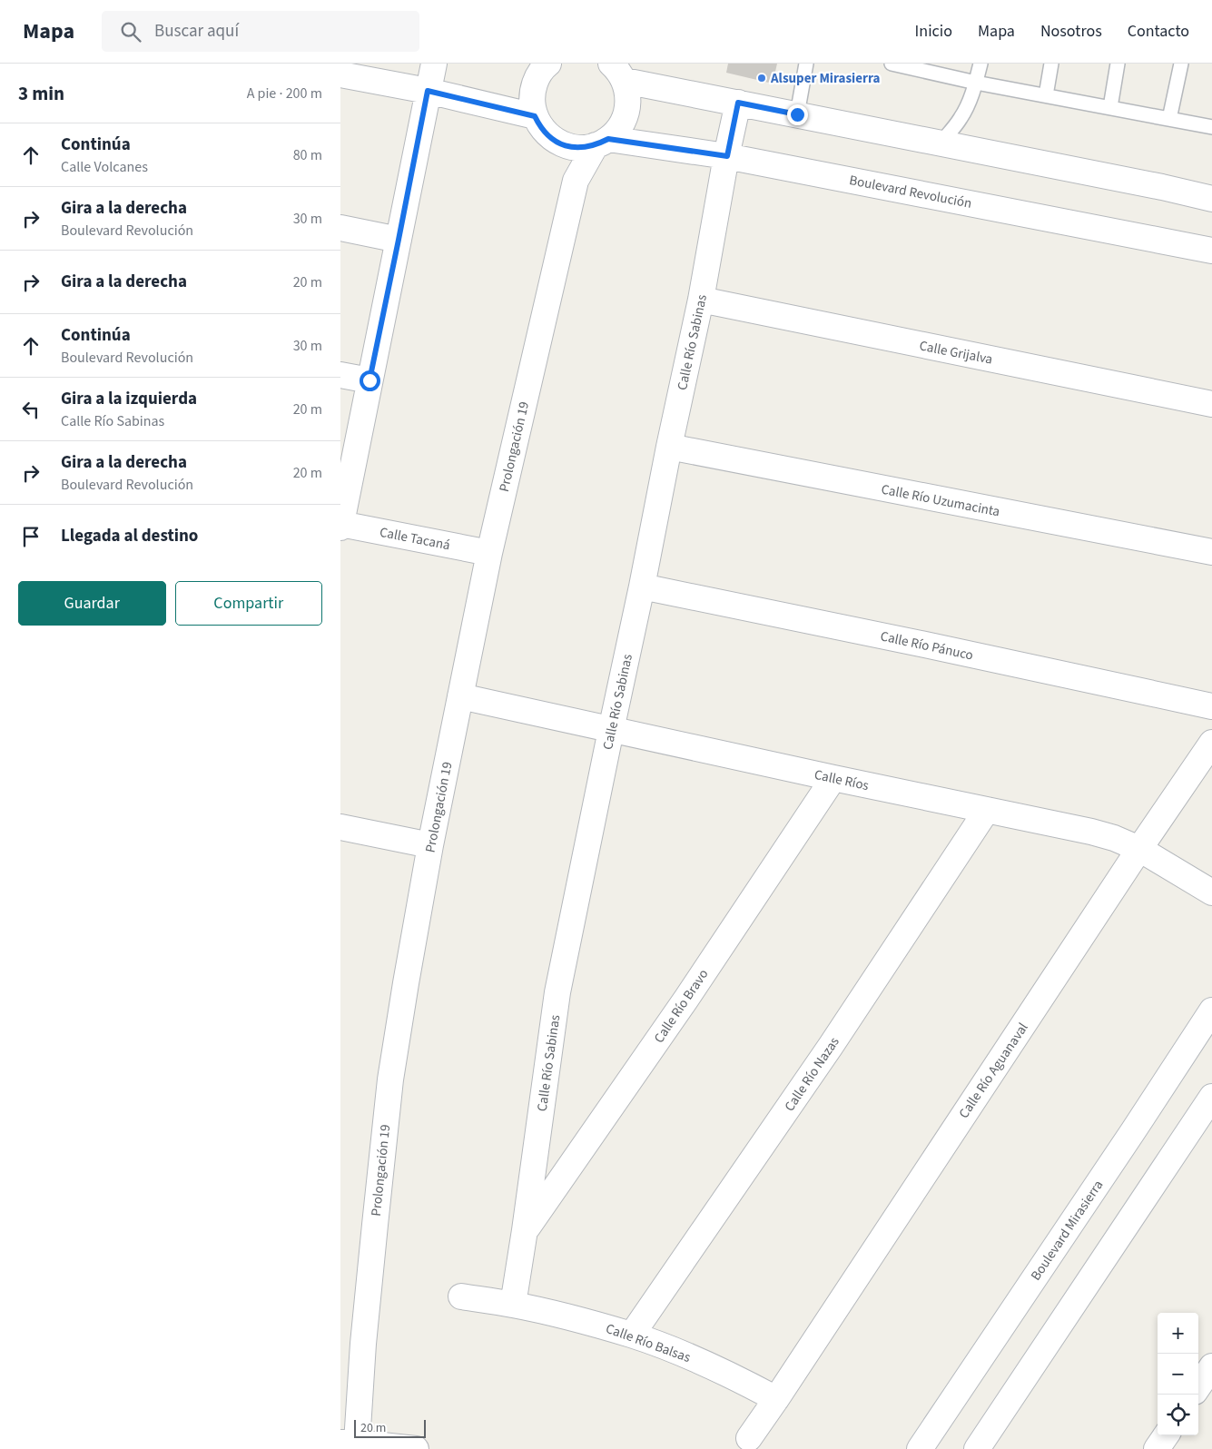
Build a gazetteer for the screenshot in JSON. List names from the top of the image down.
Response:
{
  "streets": {
    "street": [
      "Boulevard Revolución",
      "Calle Río Sabinas",
      "Calle Grijalva",
      "Prolongación 19",
      "Calle Río Uzumacinta",
      "Calle Tacaná",
      "Calle Río Pánuco",
      "Calle Ríos",
      "Calle Río Bravo",
      "Calle Río Aguanaval",
      "Calle Río Nazas",
      "Boulevard Mirasierra",
      "Calle Río Balsas"
    ]
  },
  "crossings": [
    ["Boulevard Revolución", "Calle Río Sabinas"],
    ["Boulevard Revolución", "Prolongación 19"],
    ["Calle Río Sabinas", "Calle Grijalva"],
    ["Calle Río Sabinas", "Calle Río Uzumacinta"],
    ["Calle Río Sabinas", "Calle Río Pánuco"],
    ["Calle Río Sabinas", "Calle Ríos"],
    ["Calle Río Sabinas", "Calle Río Bravo"],
    ["Calle Río Sabinas", "Calle Río Balsas"],
    ["Prolongación 19", "Calle Tacaná"],
    ["Prolongación 19", "Calle Ríos"],
    ["Calle Ríos", "Calle Río Bravo"],
    ["Calle Ríos", "Calle Río Aguanaval"],
    ["Calle Ríos", "Calle Río Nazas"],
    ["Calle Río Aguanaval", "Calle Río Balsas"],
    ["Calle Río Nazas", "Calle Río Balsas"]
  ],
  "places": ["Alsuper Mirasierra"],
  "scale_bar": "20 m",
  "page": {
    "header": "Mapa",
    "search": "Buscar aquí",
    "nav": [
      "Inicio",
      "Mapa",
      "Nosotros",
      "Contacto"
    ],
    "heading": ["3 min", "A pie · 200 m"],
    "list": [
      ["Continúa", "Calle Volcanes", "80 m"],
      ["Gira a la derecha", "Boulevard Revolución", "30 m"],
      ["Gira a la derecha", "20 m"],
      ["Continúa", "Boulevard Revolución", "30 m"],
      ["Gira a la izquierda", "Calle Río Sabinas", "20 m"],
      ["Gira a la derecha", "Boulevard Revolución", "20 m"],
      "Llegada al destino"
    ],
    "buttons": ["Guardar", "Compartir"],
    "map_buttons": ["+", "−"],
    "scale": "20 m"
  }
}
